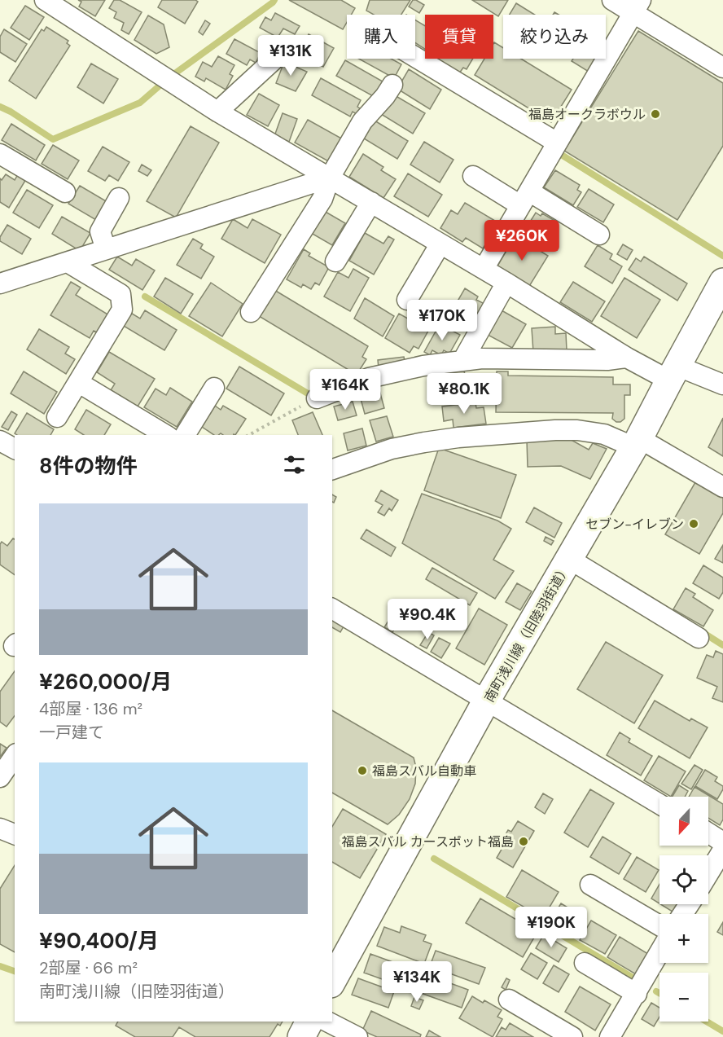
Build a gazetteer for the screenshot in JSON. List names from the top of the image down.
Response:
{
  "streets": {
    "street": ["南町浅川線（旧陸羽街道）"]
  },
  "places": [
    "福島オークラボウル",
    "セブン-イレブン",
    "福島スバル自動車",
    "福島スバル カースポット福島"
  ],
  "north": "bottom",
  "page": {
    "chip": ["購入", "賃貸", "絞り込み"],
    "price": [
      "¥131K",
      "¥260K",
      "¥170K",
      "¥164K",
      "¥80.1K",
      "¥90.4K",
      "¥190K",
      "¥134K"
    ],
    "heading": "8件の物件",
    "list": [
      {
        "name": "¥260,000/月",
        "note": "4部屋 · 136 m² · 一戸建て"
      },
      {
        "name": "¥90,400/月",
        "note": "2部屋 · 66 m² · 南町浅川線（旧陸羽街道）"
      }
    ],
    "map_buttons": ["+", "−"]
  }
}
